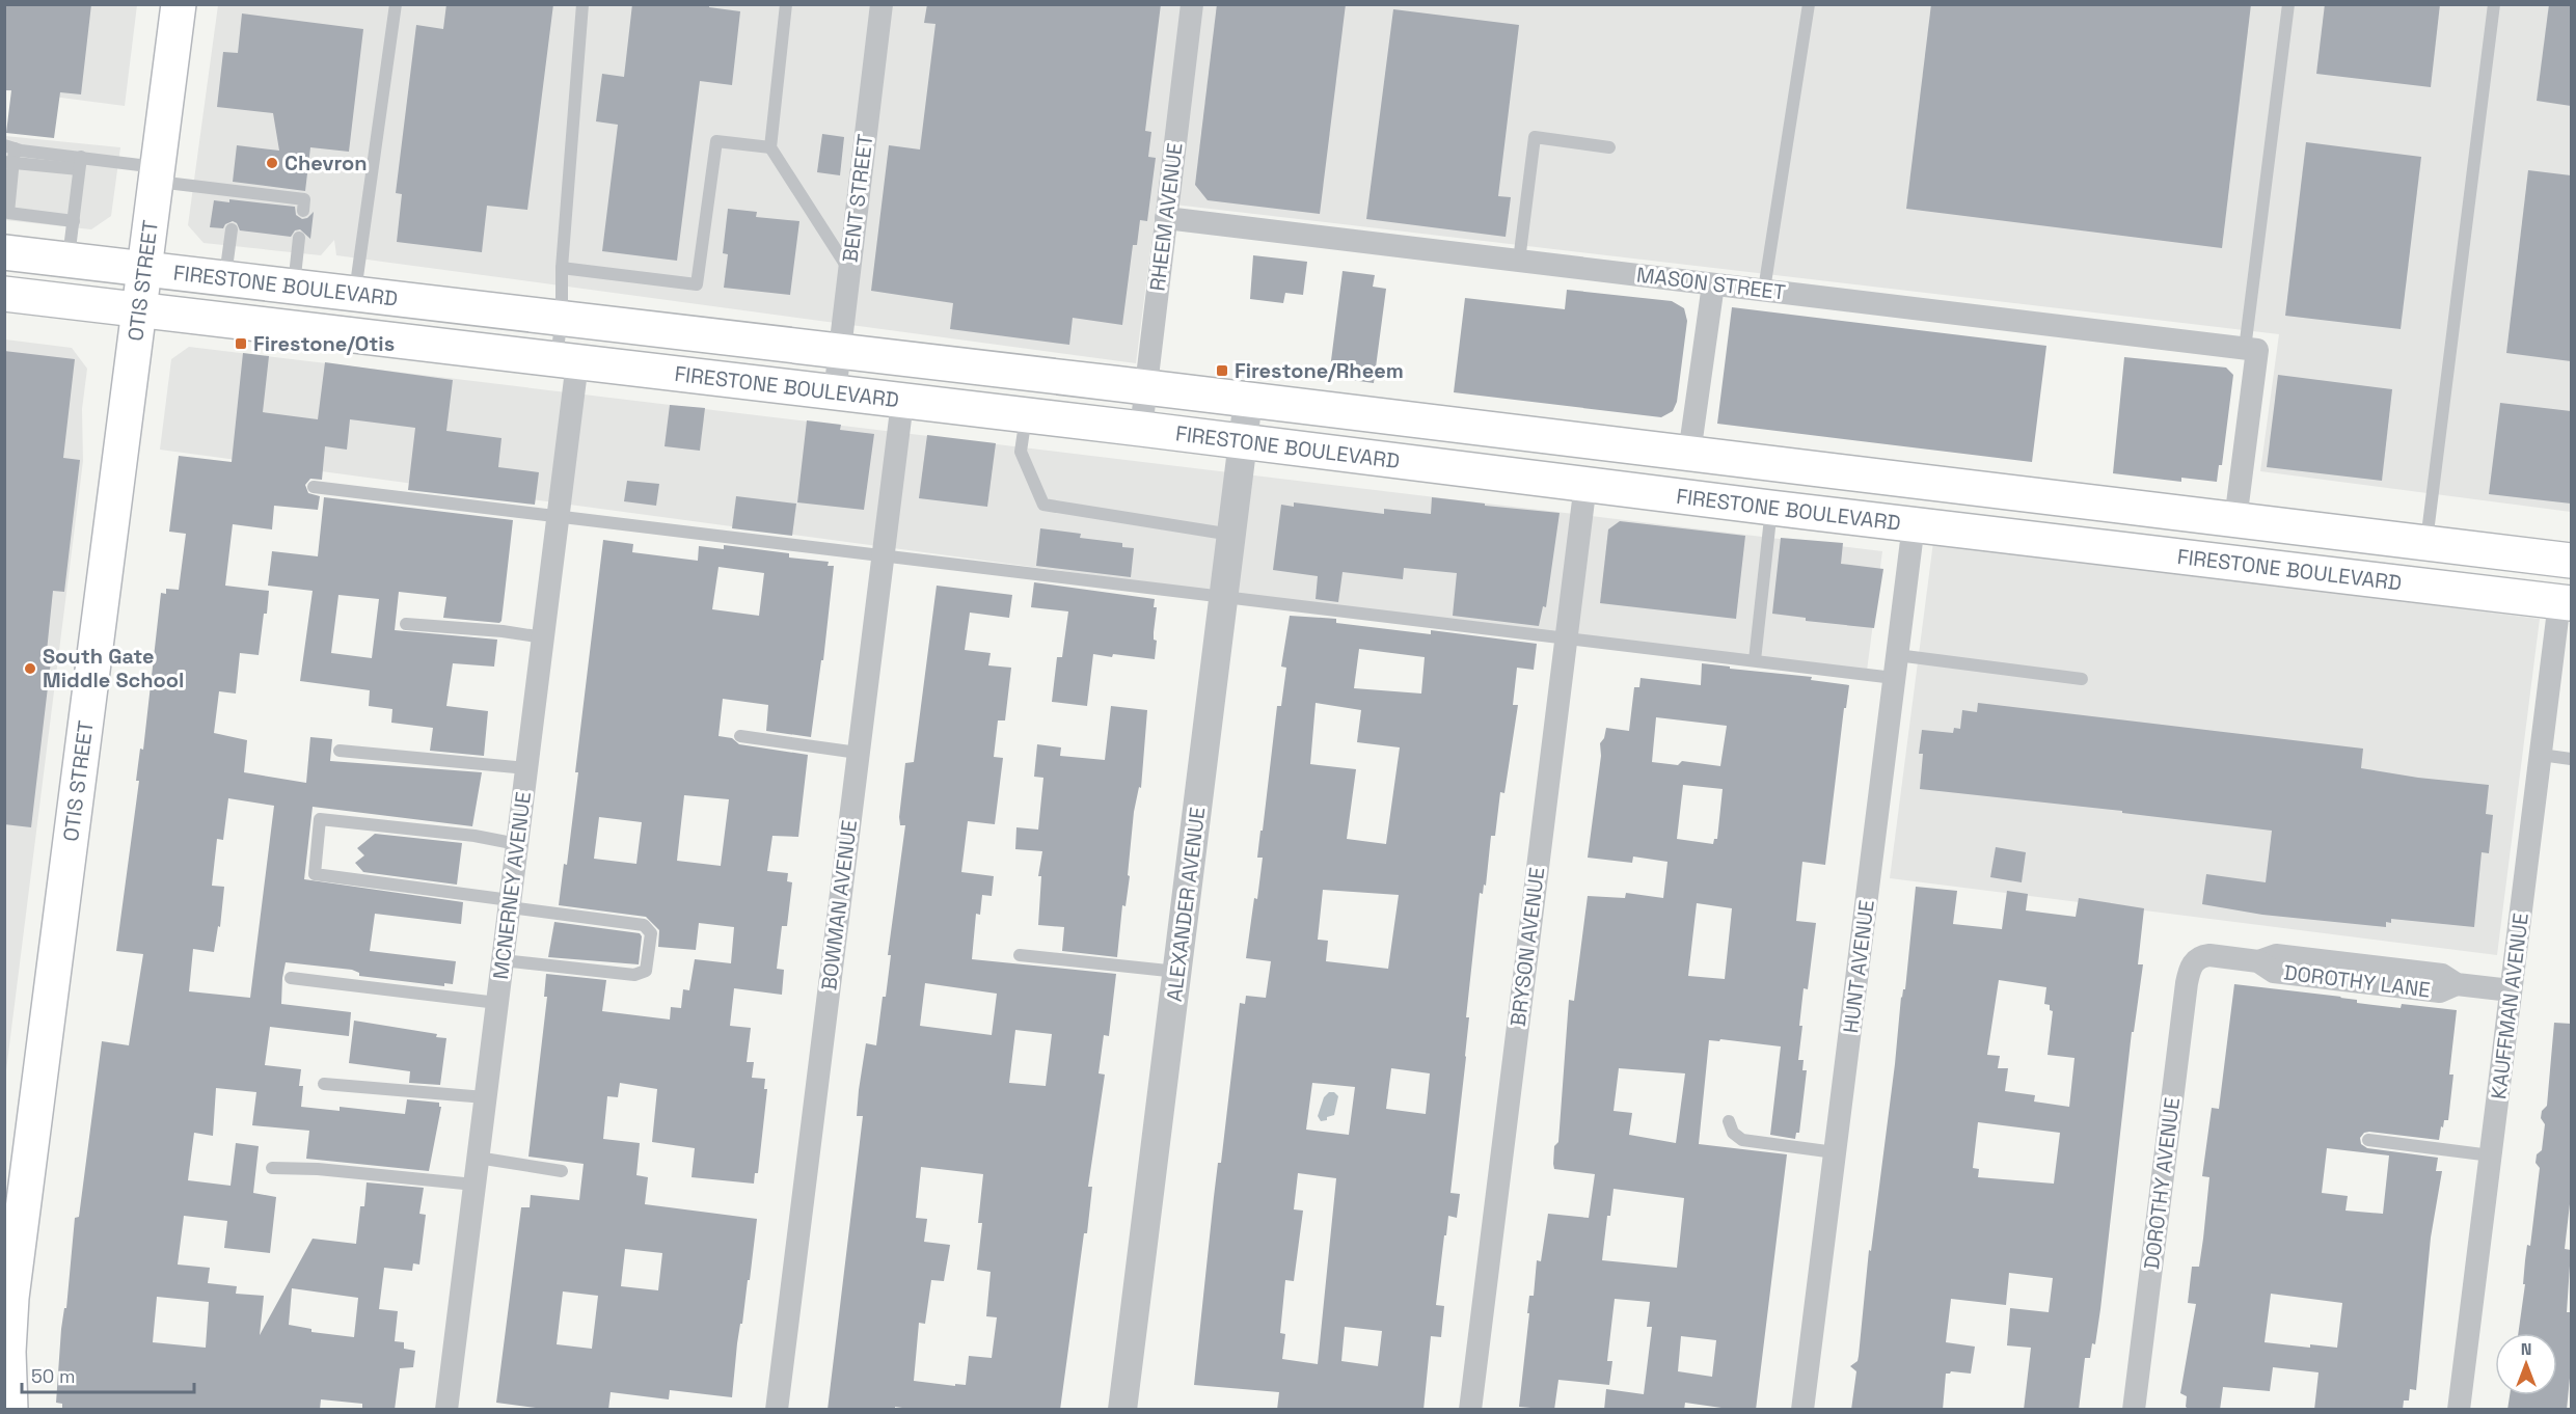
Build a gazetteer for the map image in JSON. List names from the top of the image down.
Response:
{
  "streets": {
    "main road": ["OTIS STREET", "FIRESTONE BOULEVARD"],
    "street": [
      "BENT STREET",
      "RHEEM AVENUE",
      "MASON STREET",
      "MCNERNEY AVENUE",
      "ALEXANDER AVENUE",
      "BOWMAN AVENUE",
      "BRYSON AVENUE",
      "HUNT AVENUE",
      "DOROTHY LANE",
      "KAUFFMAN AVENUE",
      "DOROTHY AVENUE"
    ]
  },
  "crossings": [
    ["BENT STREET", "FIRESTONE BOULEVARD"],
    ["RHEEM AVENUE", "MASON STREET"],
    ["RHEEM AVENUE", "FIRESTONE BOULEVARD"],
    ["OTIS STREET", "FIRESTONE BOULEVARD"],
    ["FIRESTONE BOULEVARD", "MCNERNEY AVENUE"],
    ["FIRESTONE BOULEVARD", "ALEXANDER AVENUE"],
    ["FIRESTONE BOULEVARD", "BOWMAN AVENUE"],
    ["FIRESTONE BOULEVARD", "BRYSON AVENUE"],
    ["FIRESTONE BOULEVARD", "HUNT AVENUE"],
    ["FIRESTONE BOULEVARD", "KAUFFMAN AVENUE"],
    ["DOROTHY LANE", "KAUFFMAN AVENUE"],
    ["DOROTHY LANE", "DOROTHY AVENUE"]
  ],
  "places": {
    "other": ["Chevron", "South Gate Middle School"],
    "transit": ["Firestone/Otis", "Firestone/Rheem"]
  },
  "scale_bar": "50 m",
  "north": "top"
}
